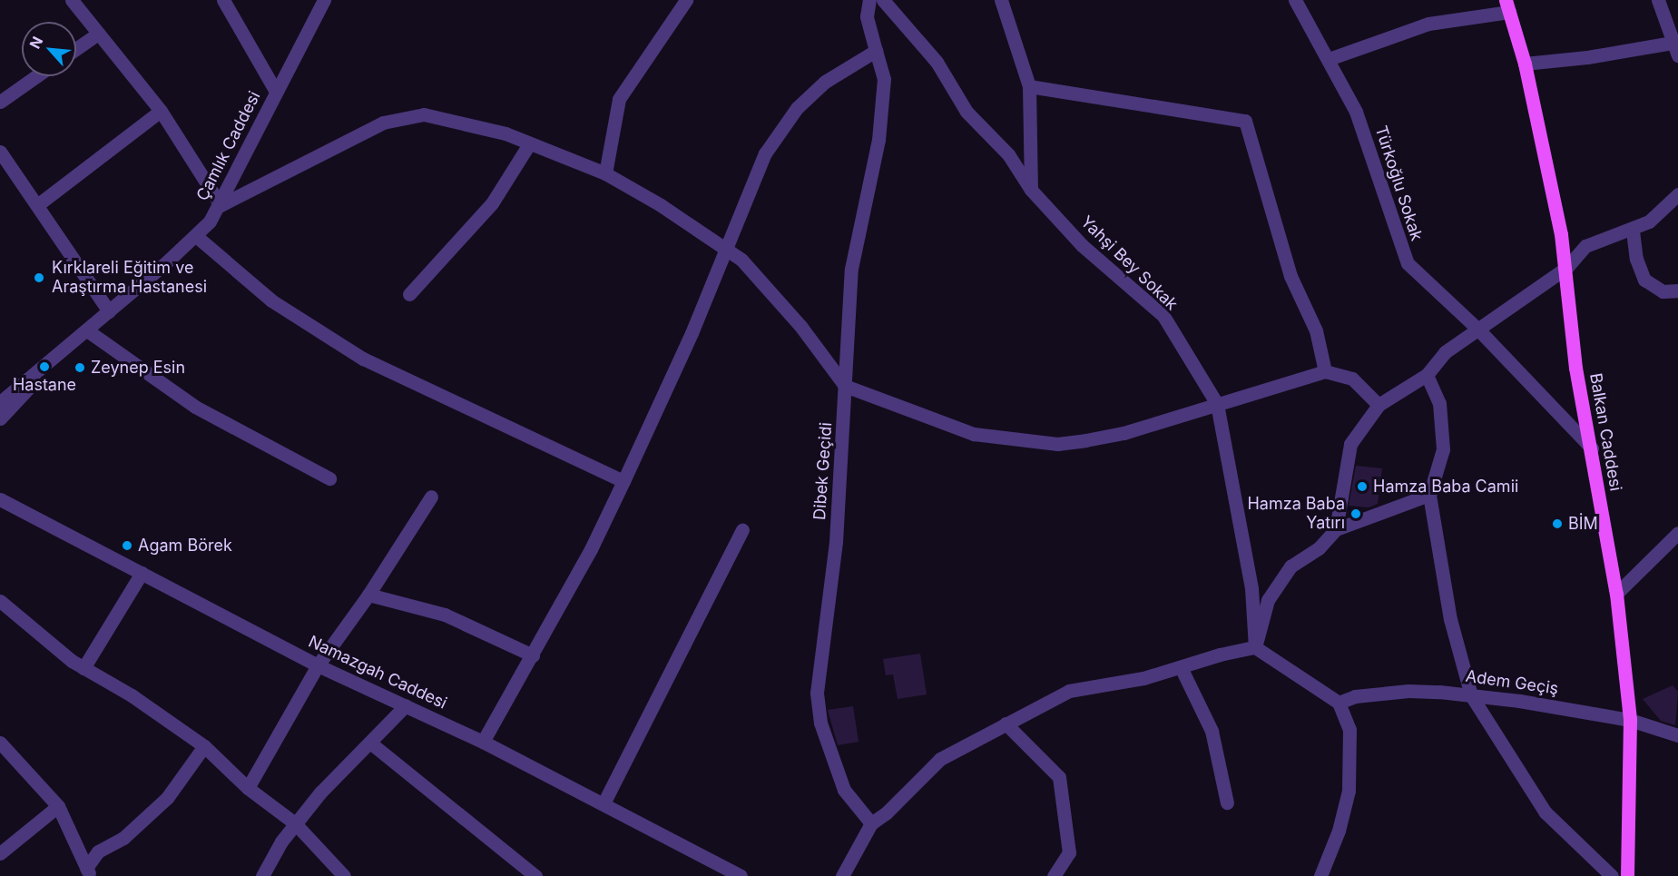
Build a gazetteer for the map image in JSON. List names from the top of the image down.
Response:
{
  "streets": {
    "main road": ["Balkan Caddesi"],
    "street": [
      "Çamlık Caddesi",
      "Türkoğlu Sokak",
      "Yahşi Bey Sokak",
      "Dibek Geçidi",
      "Namazgah Caddesi",
      "Adem Geçiş"
    ]
  },
  "crossings": [
    ["Türkoğlu Sokak", "Balkan Caddesi"],
    ["Balkan Caddesi", "Adem Geçiş"]
  ],
  "places": [
    "Kırklareli Eğitim ve Araştırma Hastanesi",
    "Hastane",
    "Zeynep Esin",
    "Hamza Baba Camii",
    "Hamza Baba Yatırı",
    "BİM",
    "Agam Börek"
  ],
  "north": "top left"
}
